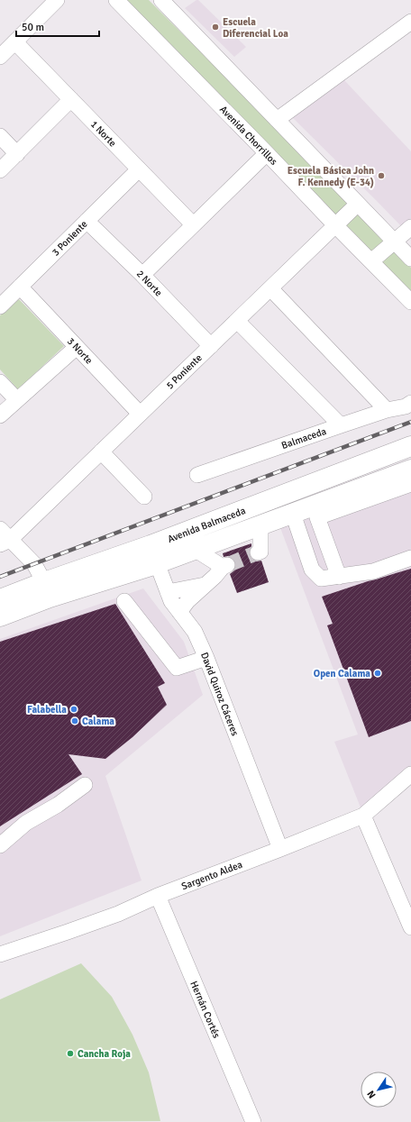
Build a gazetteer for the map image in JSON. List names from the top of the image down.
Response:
{
  "streets": {
    "main road": ["Avenida Balmaceda"],
    "street": [
      "1 Norte",
      "Avenida Chorrillos",
      "3 Poniente",
      "2 Norte",
      "3 Norte",
      "5 Poniente",
      "Balmaceda",
      "David Quiroz Cáceres",
      "Sargento Aldea",
      "Hernán Cortés"
    ]
  },
  "crossings": [
    ["1 Norte", "3 Poniente"],
    ["Avenida Chorrillos", "5 Poniente"],
    ["3 Poniente", "2 Norte"],
    ["3 Poniente", "3 Norte"],
    ["2 Norte", "5 Poniente"],
    ["3 Norte", "5 Poniente"],
    ["Avenida Balmaceda", "David Quiroz Cáceres"],
    ["David Quiroz Cáceres", "Sargento Aldea"],
    ["Sargento Aldea", "Hernán Cortés"]
  ],
  "places": [
    "Escuela Diferencial Loa",
    "Escuela Básica John F. Kennedy (E-34)",
    "Open Calama",
    "Falabella",
    "Calama",
    "Cancha Roja"
  ],
  "scale_bar": "50 m",
  "north": "bottom left"
}
